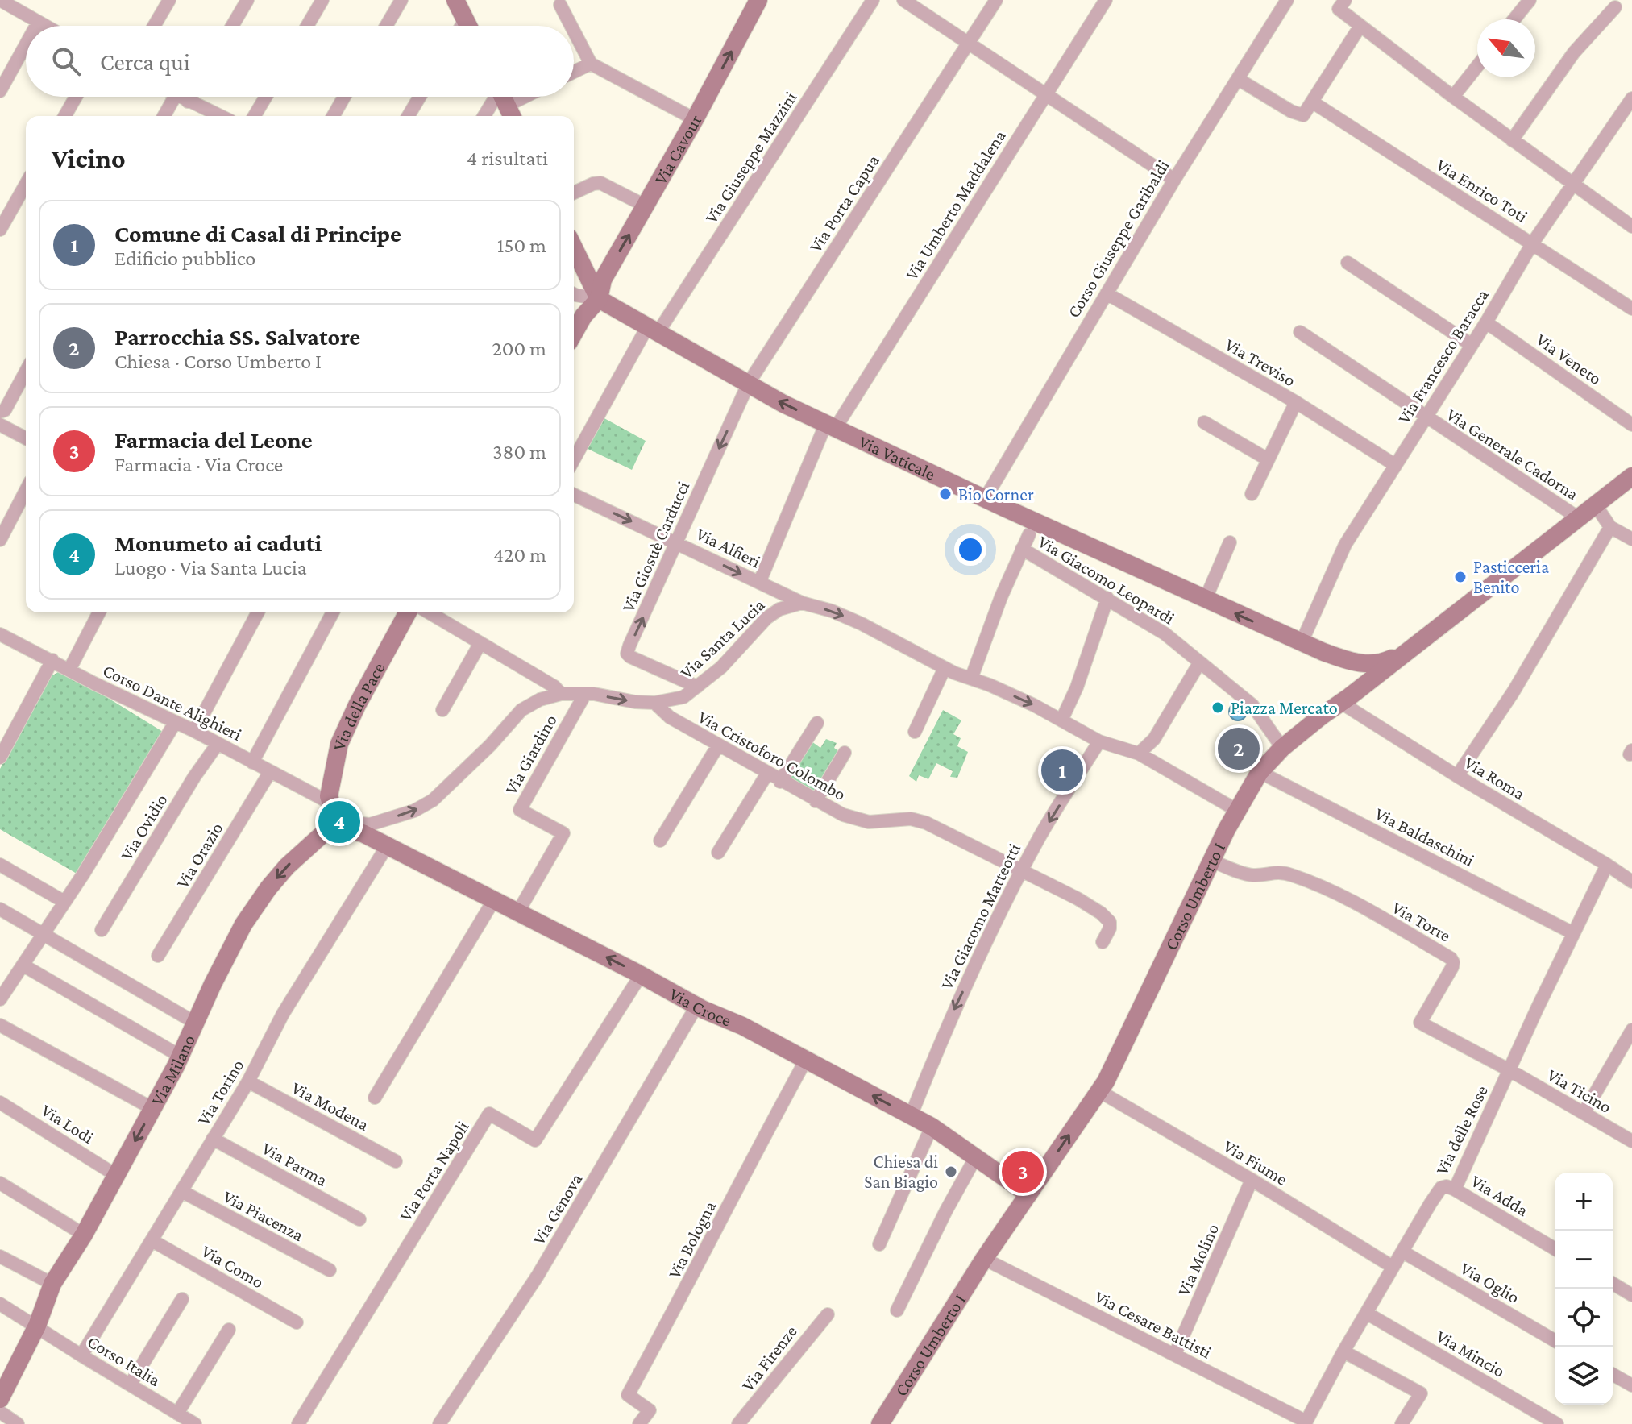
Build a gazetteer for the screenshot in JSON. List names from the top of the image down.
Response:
{
  "streets": {
    "street": [
      "Via Cavour",
      "Via Giuseppe Mazzini",
      "Via Enrico Toti",
      "Via Porta Capua",
      "Via Umberto Maddalena",
      "Corso Giuseppe Garibaldi",
      "Via Francesco Baracca",
      "Via Veneto",
      "Via Treviso",
      "Via Generale Cadorna",
      "Via Vaticale",
      "Via Giosuè Carducci",
      "Via Alfieri",
      "Via Giacomo Leopardi",
      "Via Santa Lucia",
      "Corso Dante Alighieri",
      "Via della Pace",
      "Via Giardino",
      "Via Cristoforo Colombo",
      "Via Roma",
      "Via Ovidio",
      "Via Baldaschini",
      "Via Orazio",
      "Corso Umberto I",
      "Via Giacomo Matteotti",
      "Via Torre",
      "Via Croce",
      "Via Milano",
      "Via Ticino",
      "Via Torino",
      "Via Modena",
      "Via Lodi",
      "Via delle Rose",
      "Via Fiume",
      "Via Parma",
      "Via Porta Napoli",
      "Via Adda",
      "Via Genova",
      "Via Piacenza",
      "Via Bologna",
      "Via Molino",
      "Via Como",
      "Via Oglio",
      "Via Cesare Battisti",
      "Via Mincio",
      "Via Firenze",
      "Corso Italia"
    ]
  },
  "crossings": [
    ["Via Cavour", "Via Vaticale"],
    ["Via Giuseppe Mazzini", "Via Vaticale"],
    ["Via Enrico Toti", "Via Francesco Baracca"],
    ["Via Porta Capua", "Via Vaticale"],
    ["Via Porta Capua", "Via Giosuè Carducci"],
    ["Via Umberto Maddalena", "Via Vaticale"],
    ["Via Umberto Maddalena", "Via Alfieri"],
    ["Corso Giuseppe Garibaldi", "Via Treviso"],
    ["Corso Giuseppe Garibaldi", "Via Vaticale"],
    ["Via Francesco Baracca", "Via Veneto"],
    ["Via Francesco Baracca", "Via Treviso"],
    ["Via Francesco Baracca", "Via Generale Cadorna"],
    ["Via Francesco Baracca", "Via Vaticale"],
    ["Via Generale Cadorna", "Corso Umberto I"],
    ["Via Vaticale", "Via Giosuè Carducci"],
    ["Via Vaticale", "Via Roma"],
    ["Via Vaticale", "Corso Umberto I"],
    ["Via Giosuè Carducci", "Via Alfieri"],
    ["Via Giosuè Carducci", "Via Santa Lucia"],
    ["Via Alfieri", "Via Santa Lucia"],
    ["Via Giacomo Leopardi", "Corso Umberto I"],
    ["Via Santa Lucia", "Corso Dante Alighieri"],
    ["Via Santa Lucia", "Via della Pace"],
    ["Via Santa Lucia", "Via Giardino"],
    ["Via Santa Lucia", "Via Cristoforo Colombo"],
    ["Via Santa Lucia", "Via Croce"],
    ["Via Santa Lucia", "Via Milano"],
    ["Corso Dante Alighieri", "Via della Pace"],
    ["Corso Dante Alighieri", "Via Ovidio"],
    ["Corso Dante Alighieri", "Via Orazio"],
    ["Corso Dante Alighieri", "Via Croce"],
    ["Corso Dante Alighieri", "Via Milano"],
    ["Via della Pace", "Via Croce"],
    ["Via della Pace", "Via Milano"],
    ["Via Giardino", "Via Croce"],
    ["Via Cristoforo Colombo", "Via Giacomo Matteotti"],
    ["Via Roma", "Corso Umberto I"],
    ["Via Roma", "Via delle Rose"],
    ["Via Baldaschini", "Corso Umberto I"],
    ["Via Baldaschini", "Via delle Rose"],
    ["Corso Umberto I", "Via Torre"],
    ["Corso Umberto I", "Via Croce"],
    ["Corso Umberto I", "Via Fiume"],
    ["Corso Umberto I", "Via Cesare Battisti"],
    ["Via Giacomo Matteotti", "Via Croce"],
    ["Via Torre", "Via Ticino"],
    ["Via Torre", "Via delle Rose"],
    ["Via Croce", "Via Milano"],
    ["Via Croce", "Via Torino"],
    ["Via Croce", "Via Porta Napoli"],
    ["Via Croce", "Via Genova"],
    ["Via Croce", "Via Bologna"],
    ["Via Milano", "Via Lodi"],
    ["Via Milano", "Corso Italia"],
    ["Via Ticino", "Via delle Rose"],
    ["Via Torino", "Via Modena"],
    ["Via Torino", "Via Parma"],
    ["Via Torino", "Via Piacenza"],
    ["Via Torino", "Via Como"],
    ["Via Torino", "Corso Italia"],
    ["Via delle Rose", "Via Fiume"],
    ["Via delle Rose", "Via Adda"],
    ["Via delle Rose", "Via Oglio"],
    ["Via delle Rose", "Via Cesare Battisti"],
    ["Via delle Rose", "Via Mincio"],
    ["Via Fiume", "Via Molino"],
    ["Via Molino", "Via Cesare Battisti"]
  ],
  "one_way": [
    "Via Cavour",
    "Via Alfieri",
    "Via Santa Lucia",
    "Via Giacomo Matteotti",
    "Via Milano"
  ],
  "places": [
    "Bio Corner",
    "Pasticceria Benito",
    "Piazza Mercato",
    "Chiesa di San Biagio"
  ],
  "north": "top left",
  "page": {
    "search": "Cerca qui",
    "heading": ["Vicino", "4 risultati"],
    "list": [
      {
        "mark": "1",
        "name": "Comune di Casal di Principe",
        "note": "Edificio pubblico",
        "value": "150 m"
      },
      {
        "mark": "2",
        "name": "Parrocchia SS. Salvatore",
        "note": "Chiesa · Corso Umberto I",
        "value": "200 m"
      },
      {
        "mark": "3",
        "name": "Farmacia del Leone",
        "note": "Farmacia · Via Croce",
        "value": "380 m"
      },
      {
        "mark": "4",
        "name": "Monumeto ai caduti",
        "note": "Luogo · Via Santa Lucia",
        "value": "420 m"
      }
    ],
    "pins": [
      "2",
      "1",
      "4",
      "3"
    ],
    "map_buttons": ["+", "−"]
  }
}
